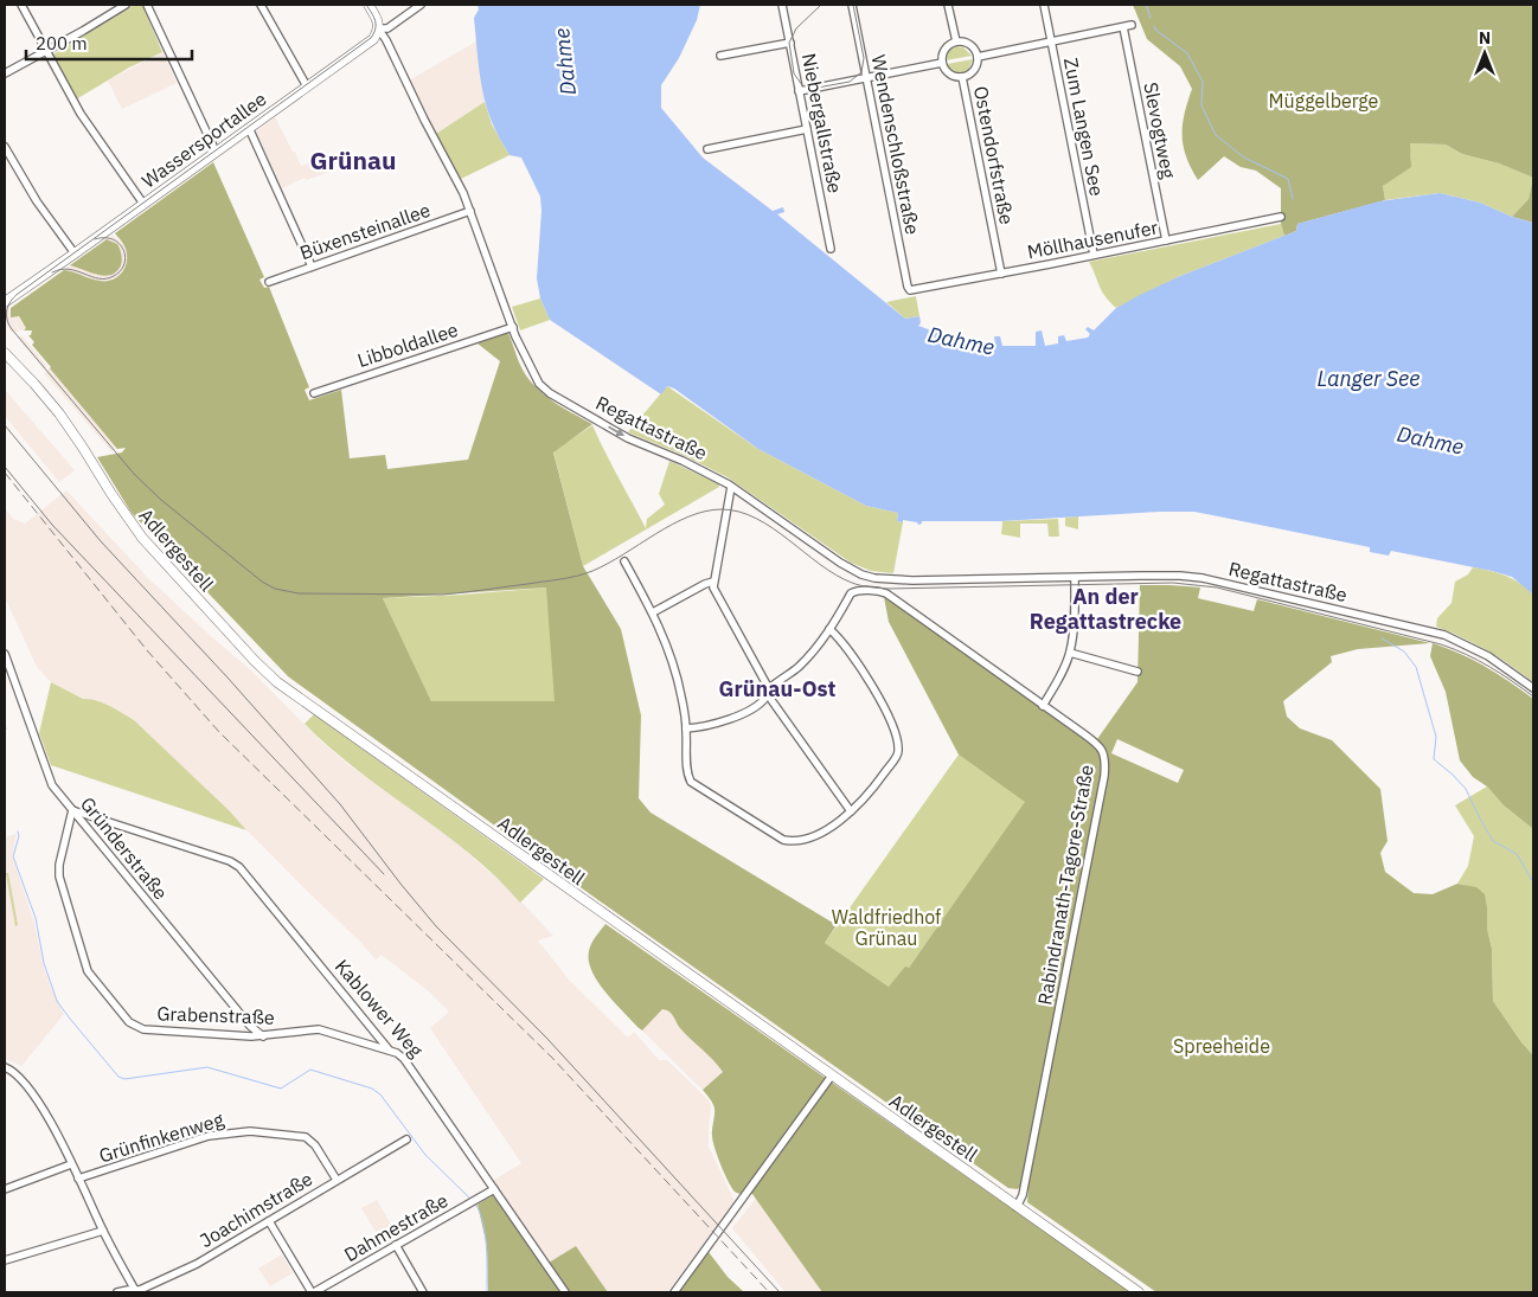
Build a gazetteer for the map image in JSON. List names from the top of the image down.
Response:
{
  "streets": {
    "main road": ["Wassersportallee", "Regattastraße", "Adlergestell"],
    "street": [
      "Niebergallstraße",
      "Zum Langen See",
      "Slevogtweg",
      "Wendenschloßstraße",
      "Ostendorfstraße",
      "Büxensteinallee",
      "Möllhausenufer",
      "Libboldallee",
      "Gründerstraße",
      "Rabindranath-Tagore-Straße",
      "Kablower Weg",
      "Grabenstraße",
      "Grünfinkenweg",
      "Joachimstraße",
      "Dahmestraße"
    ]
  },
  "crossings": [
    ["Zum Langen See", "Möllhausenufer"],
    ["Slevogtweg", "Möllhausenufer"],
    ["Wassersportallee", "Regattastraße"],
    ["Wendenschloßstraße", "Möllhausenufer"],
    ["Ostendorfstraße", "Möllhausenufer"],
    ["Büxensteinallee", "Regattastraße"],
    ["Libboldallee", "Regattastraße"],
    ["Adlergestell", "Rabindranath-Tagore-Straße"],
    ["Gründerstraße", "Kablower Weg"],
    ["Gründerstraße", "Grabenstraße"],
    ["Kablower Weg", "Grabenstraße"],
    ["Kablower Weg", "Dahmestraße"],
    ["Grünfinkenweg", "Joachimstraße"]
  ],
  "districts": ["Grünau", "An der Regattastrecke", "Grünau-Ost"],
  "water": ["Dahme", "Langer See"],
  "parks": ["Müggelberge", "Waldfriedhof Grünau", "Spreeheide"],
  "scale_bar": "200 m",
  "north": "top"
}
